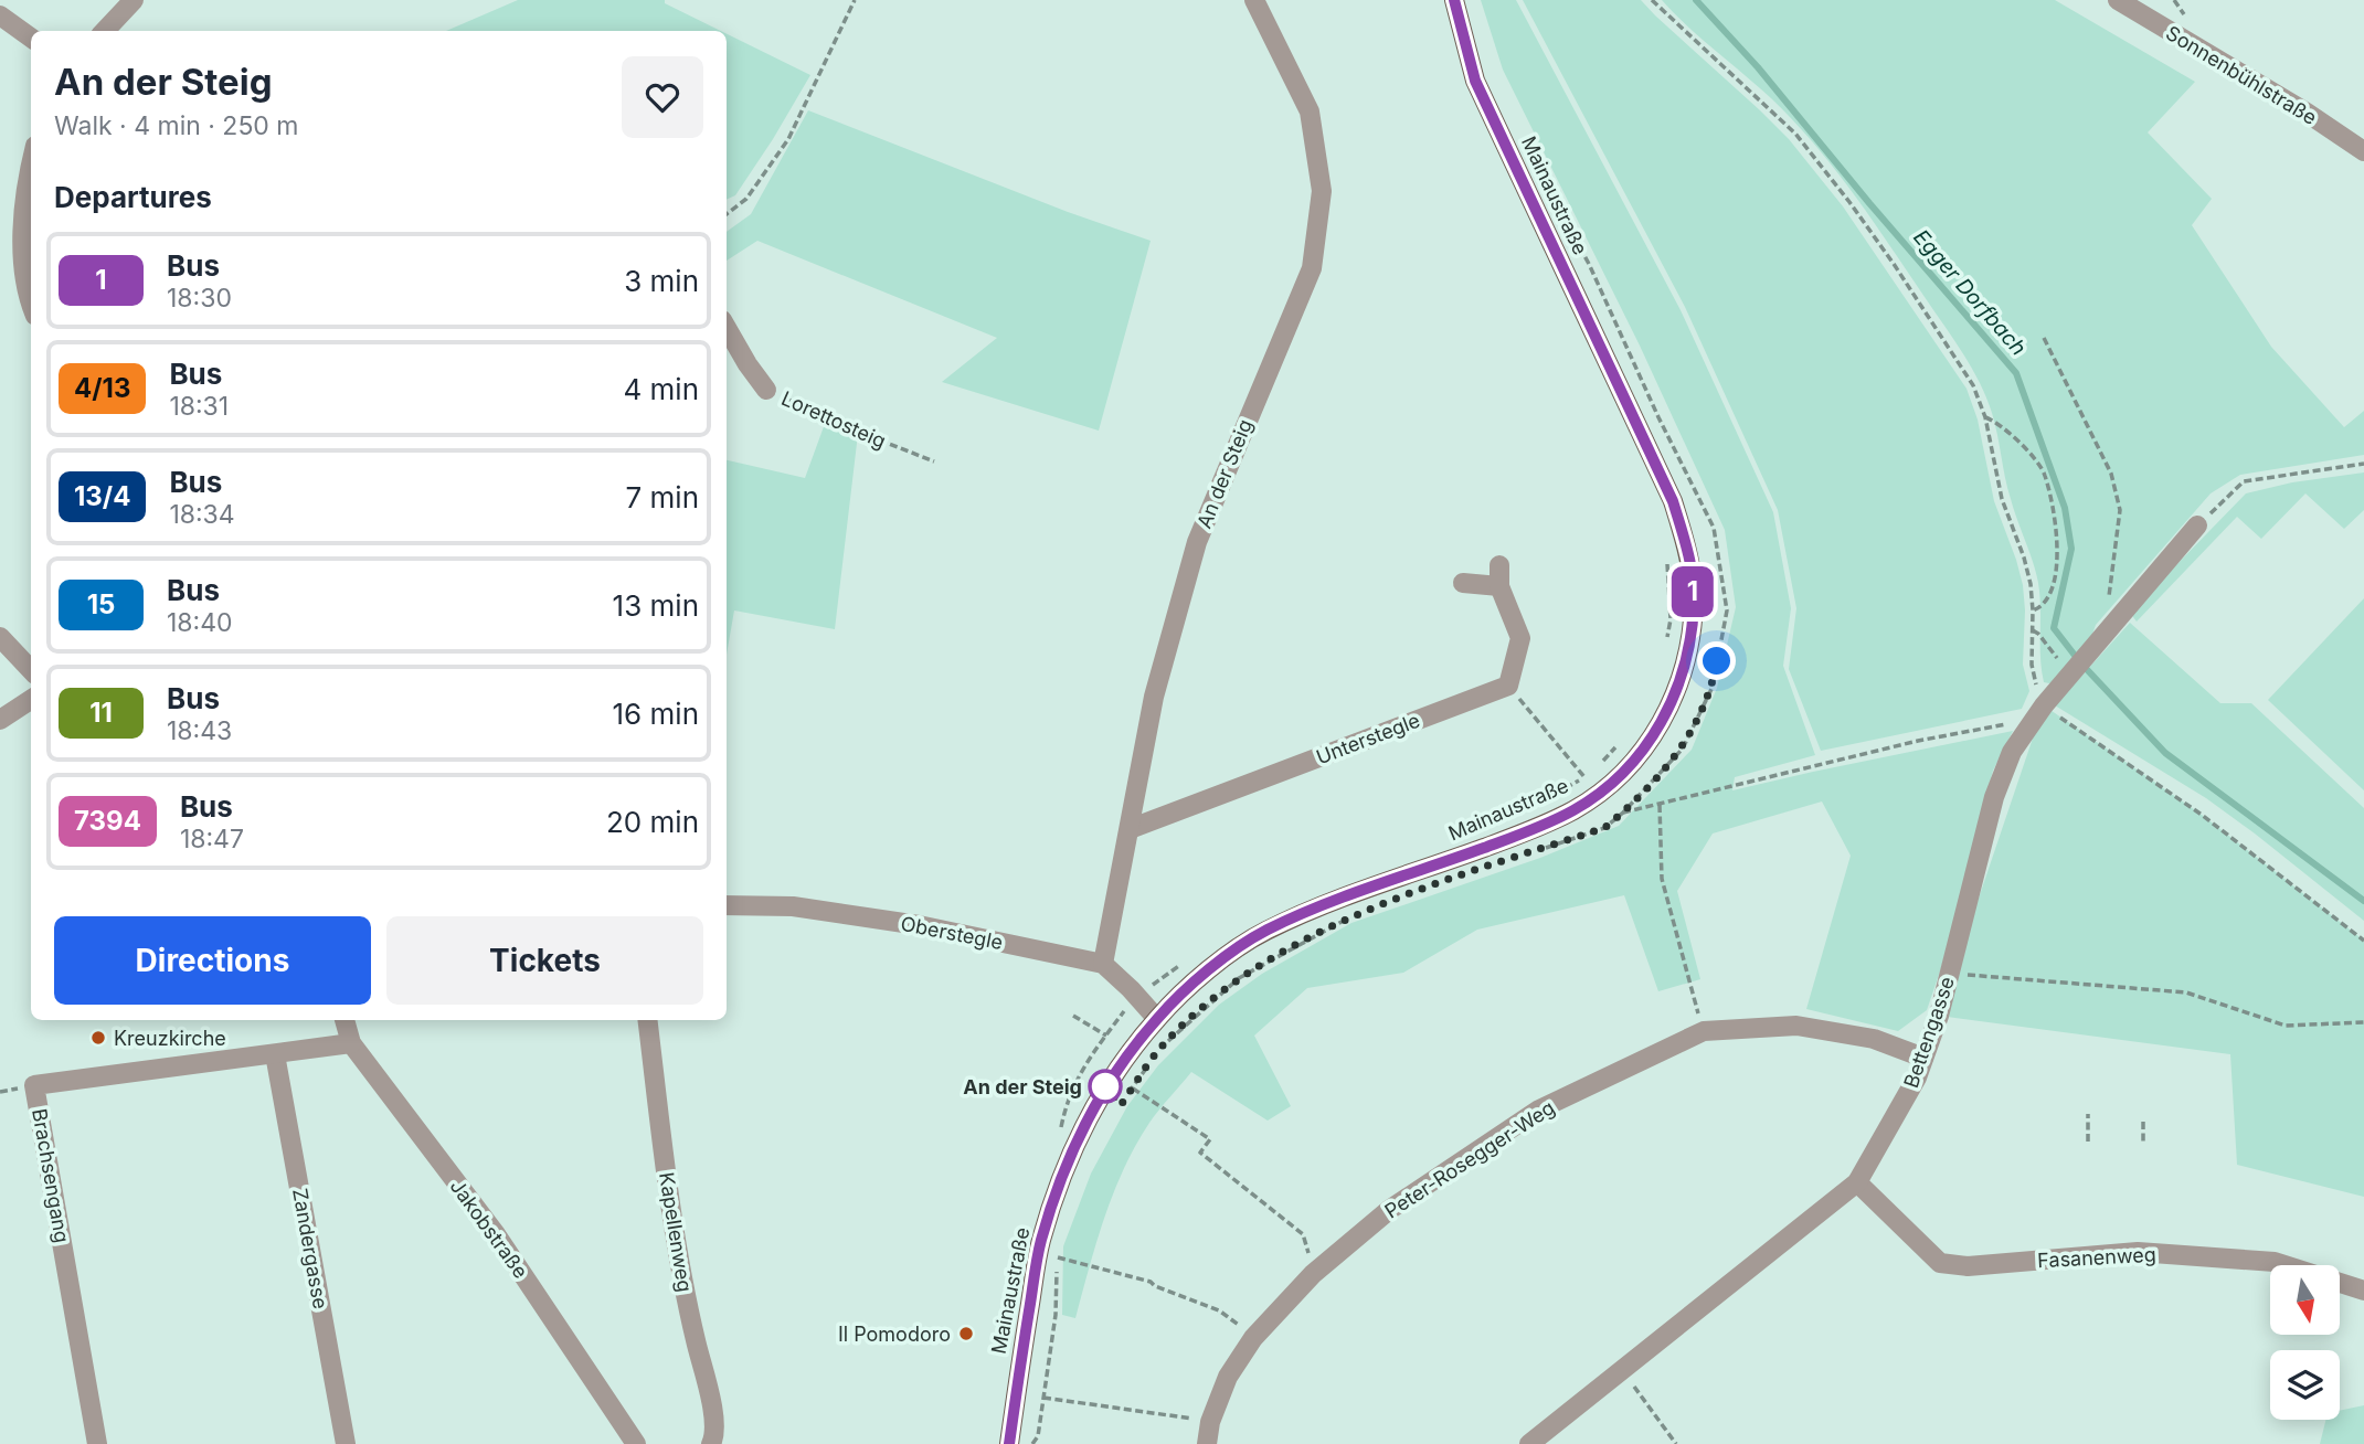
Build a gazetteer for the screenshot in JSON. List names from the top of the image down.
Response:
{
  "streets": {
    "main road": ["Mainaustraße"],
    "street": [
      "Sonnenbühlstraße",
      "Lorettosteig",
      "An der Steig",
      "Unterstegle",
      "Oberstegle",
      "Bettengasse",
      "Peter-Rosegger-Weg",
      "Brachsengang",
      "Jakobstraße",
      "Kapellenweg",
      "Zandergasse",
      "Fasanenweg"
    ]
  },
  "crossings": [
    ["An der Steig", "Unterstegle"],
    ["An der Steig", "Oberstegle"],
    ["Bettengasse", "Peter-Rosegger-Weg"],
    ["Bettengasse", "Fasanenweg"],
    ["Brachsengang", "Jakobstraße"],
    ["Brachsengang", "Zandergasse"]
  ],
  "water": ["Egger Dorfbach"],
  "places": ["Kreuzkirche", "An der Steig", "Il Pomodoro"],
  "lines": ["bus line 1"],
  "north": "bottom",
  "page": {
    "on_map": "1",
    "heading": [
      ["An der Steig", "Walk · 4 min · 250 m"],
      "Departures"
    ],
    "list": [
      {
        "mark": "1",
        "name": "Bus",
        "note": "18:30",
        "value": "3 min"
      },
      {
        "mark": "4/13",
        "name": "Bus",
        "note": "18:31",
        "value": "4 min"
      },
      {
        "mark": "13/4",
        "name": "Bus",
        "note": "18:34",
        "value": "7 min"
      },
      {
        "mark": "15",
        "name": "Bus",
        "note": "18:40",
        "value": "13 min"
      },
      {
        "mark": "11",
        "name": "Bus",
        "note": "18:43",
        "value": "16 min"
      },
      {
        "mark": "7394",
        "name": "Bus",
        "note": "18:47",
        "value": "20 min"
      }
    ],
    "buttons": ["Directions", "Tickets"]
  }
}
